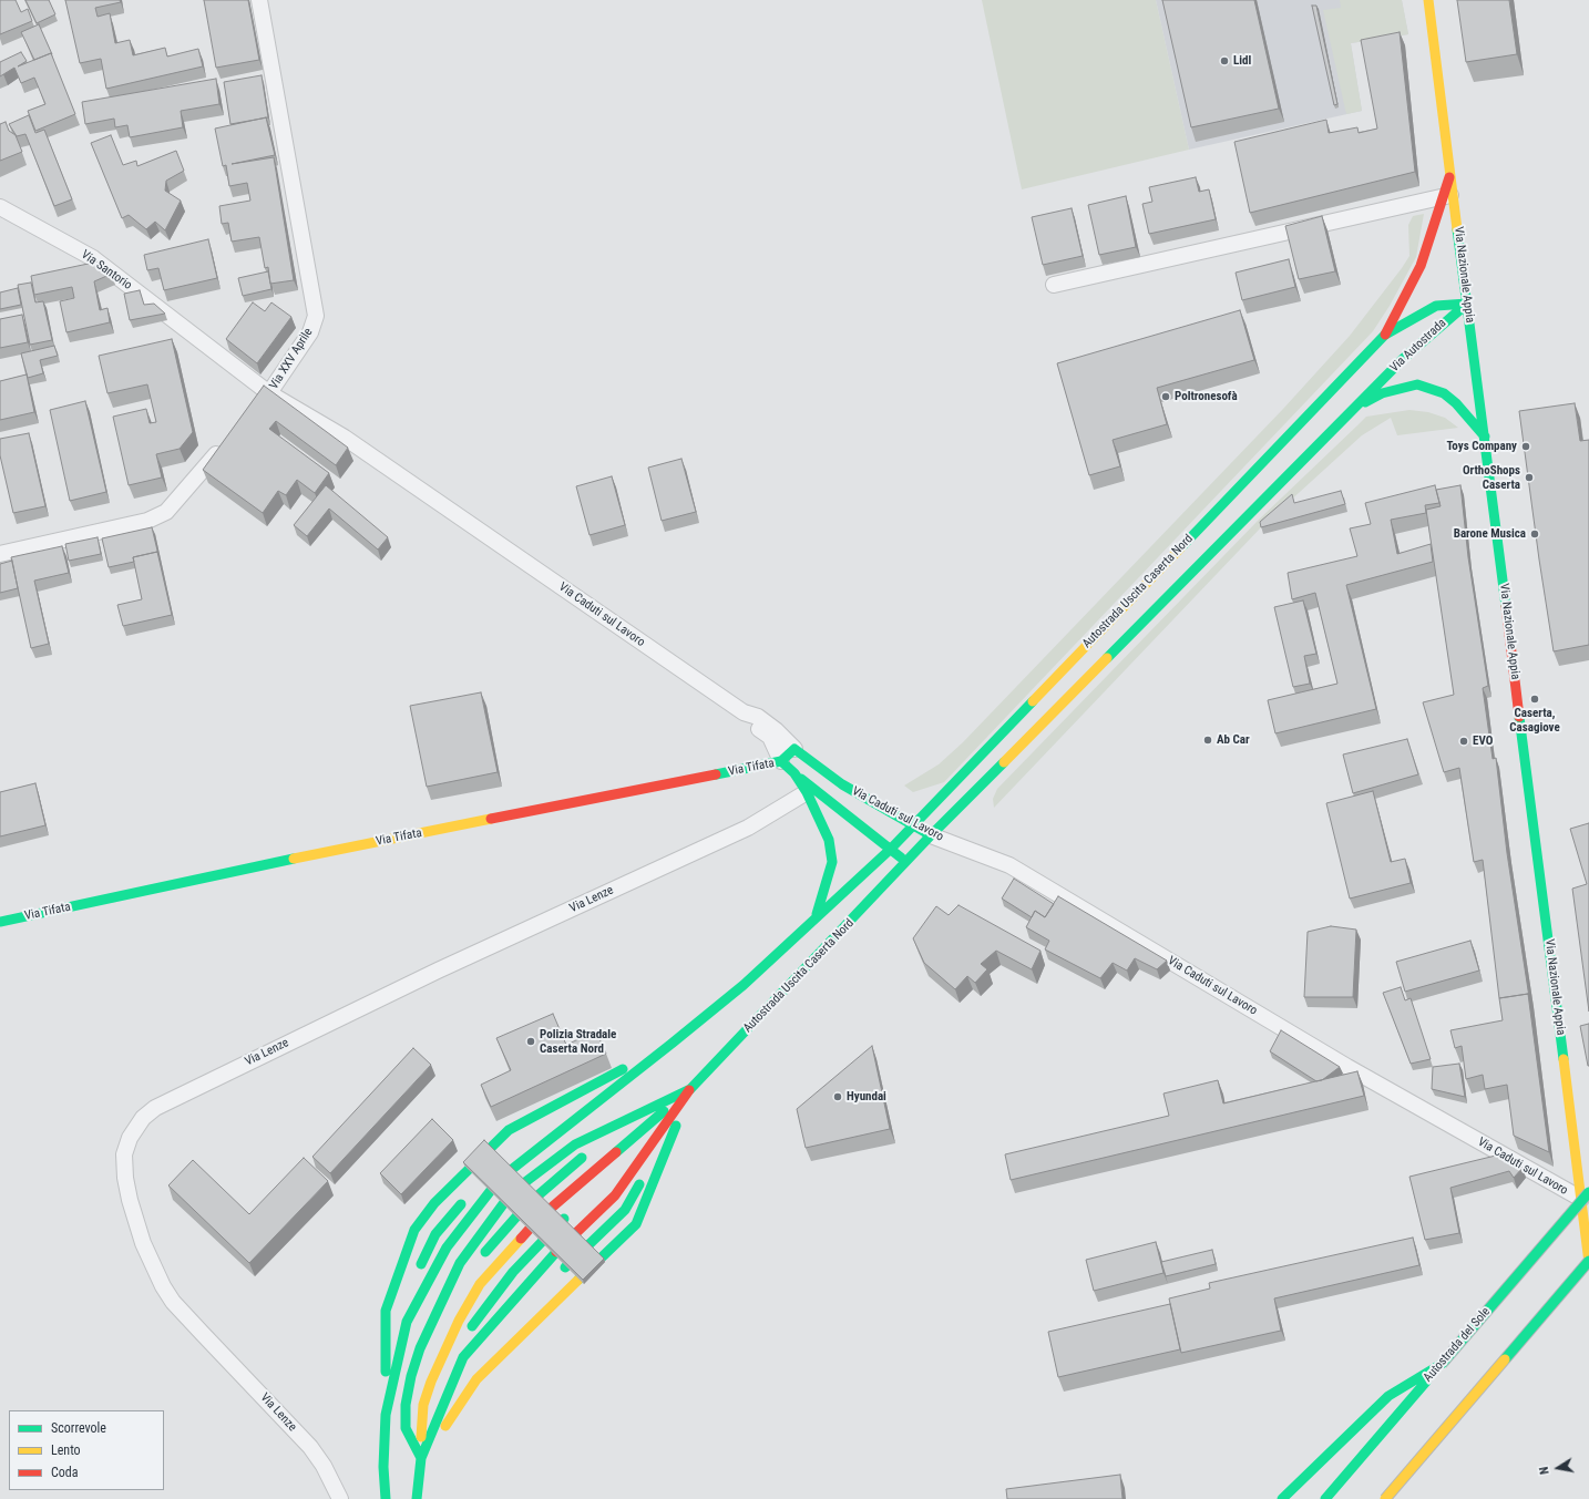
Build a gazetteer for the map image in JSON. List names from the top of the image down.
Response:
{
  "streets": {
    "main road": [
      "Via Nazionale Appia",
      "Via Autostrada",
      "Autostrada Uscita Caserta Nord",
      "Via Caduti sul Lavoro",
      "Via Tifata",
      "Autostrada del Sole"
    ],
    "street": ["Via Santorio", "Via XXV Aprile", "Via Lenze"]
  },
  "crossings": [
    ["Via Santorio", "Via XXV Aprile"],
    ["Via Santorio", "Via Caduti sul Lavoro"],
    ["Via Nazionale Appia", "Via Autostrada"],
    ["Via Nazionale Appia", "Via Caduti sul Lavoro"],
    ["Via Nazionale Appia", "Autostrada del Sole"],
    ["Via Autostrada", "Autostrada Uscita Caserta Nord"],
    ["Via XXV Aprile", "Via Caduti sul Lavoro"],
    ["Autostrada Uscita Caserta Nord", "Via Caduti sul Lavoro"],
    ["Via Caduti sul Lavoro", "Via Tifata"],
    ["Via Caduti sul Lavoro", "Autostrada del Sole"]
  ],
  "places": [
    "Lidl",
    "Poltronesofà",
    "Toys Company",
    "OrthoShops Caserta",
    "Barone Musica",
    "Caserta, Casagiove",
    "Ab Car",
    "EVO",
    "Polizia Stradale Caserta Nord",
    "Hyundai"
  ],
  "legend": ["Scorrevole", "Lento", "Coda"],
  "north": "left"
}
